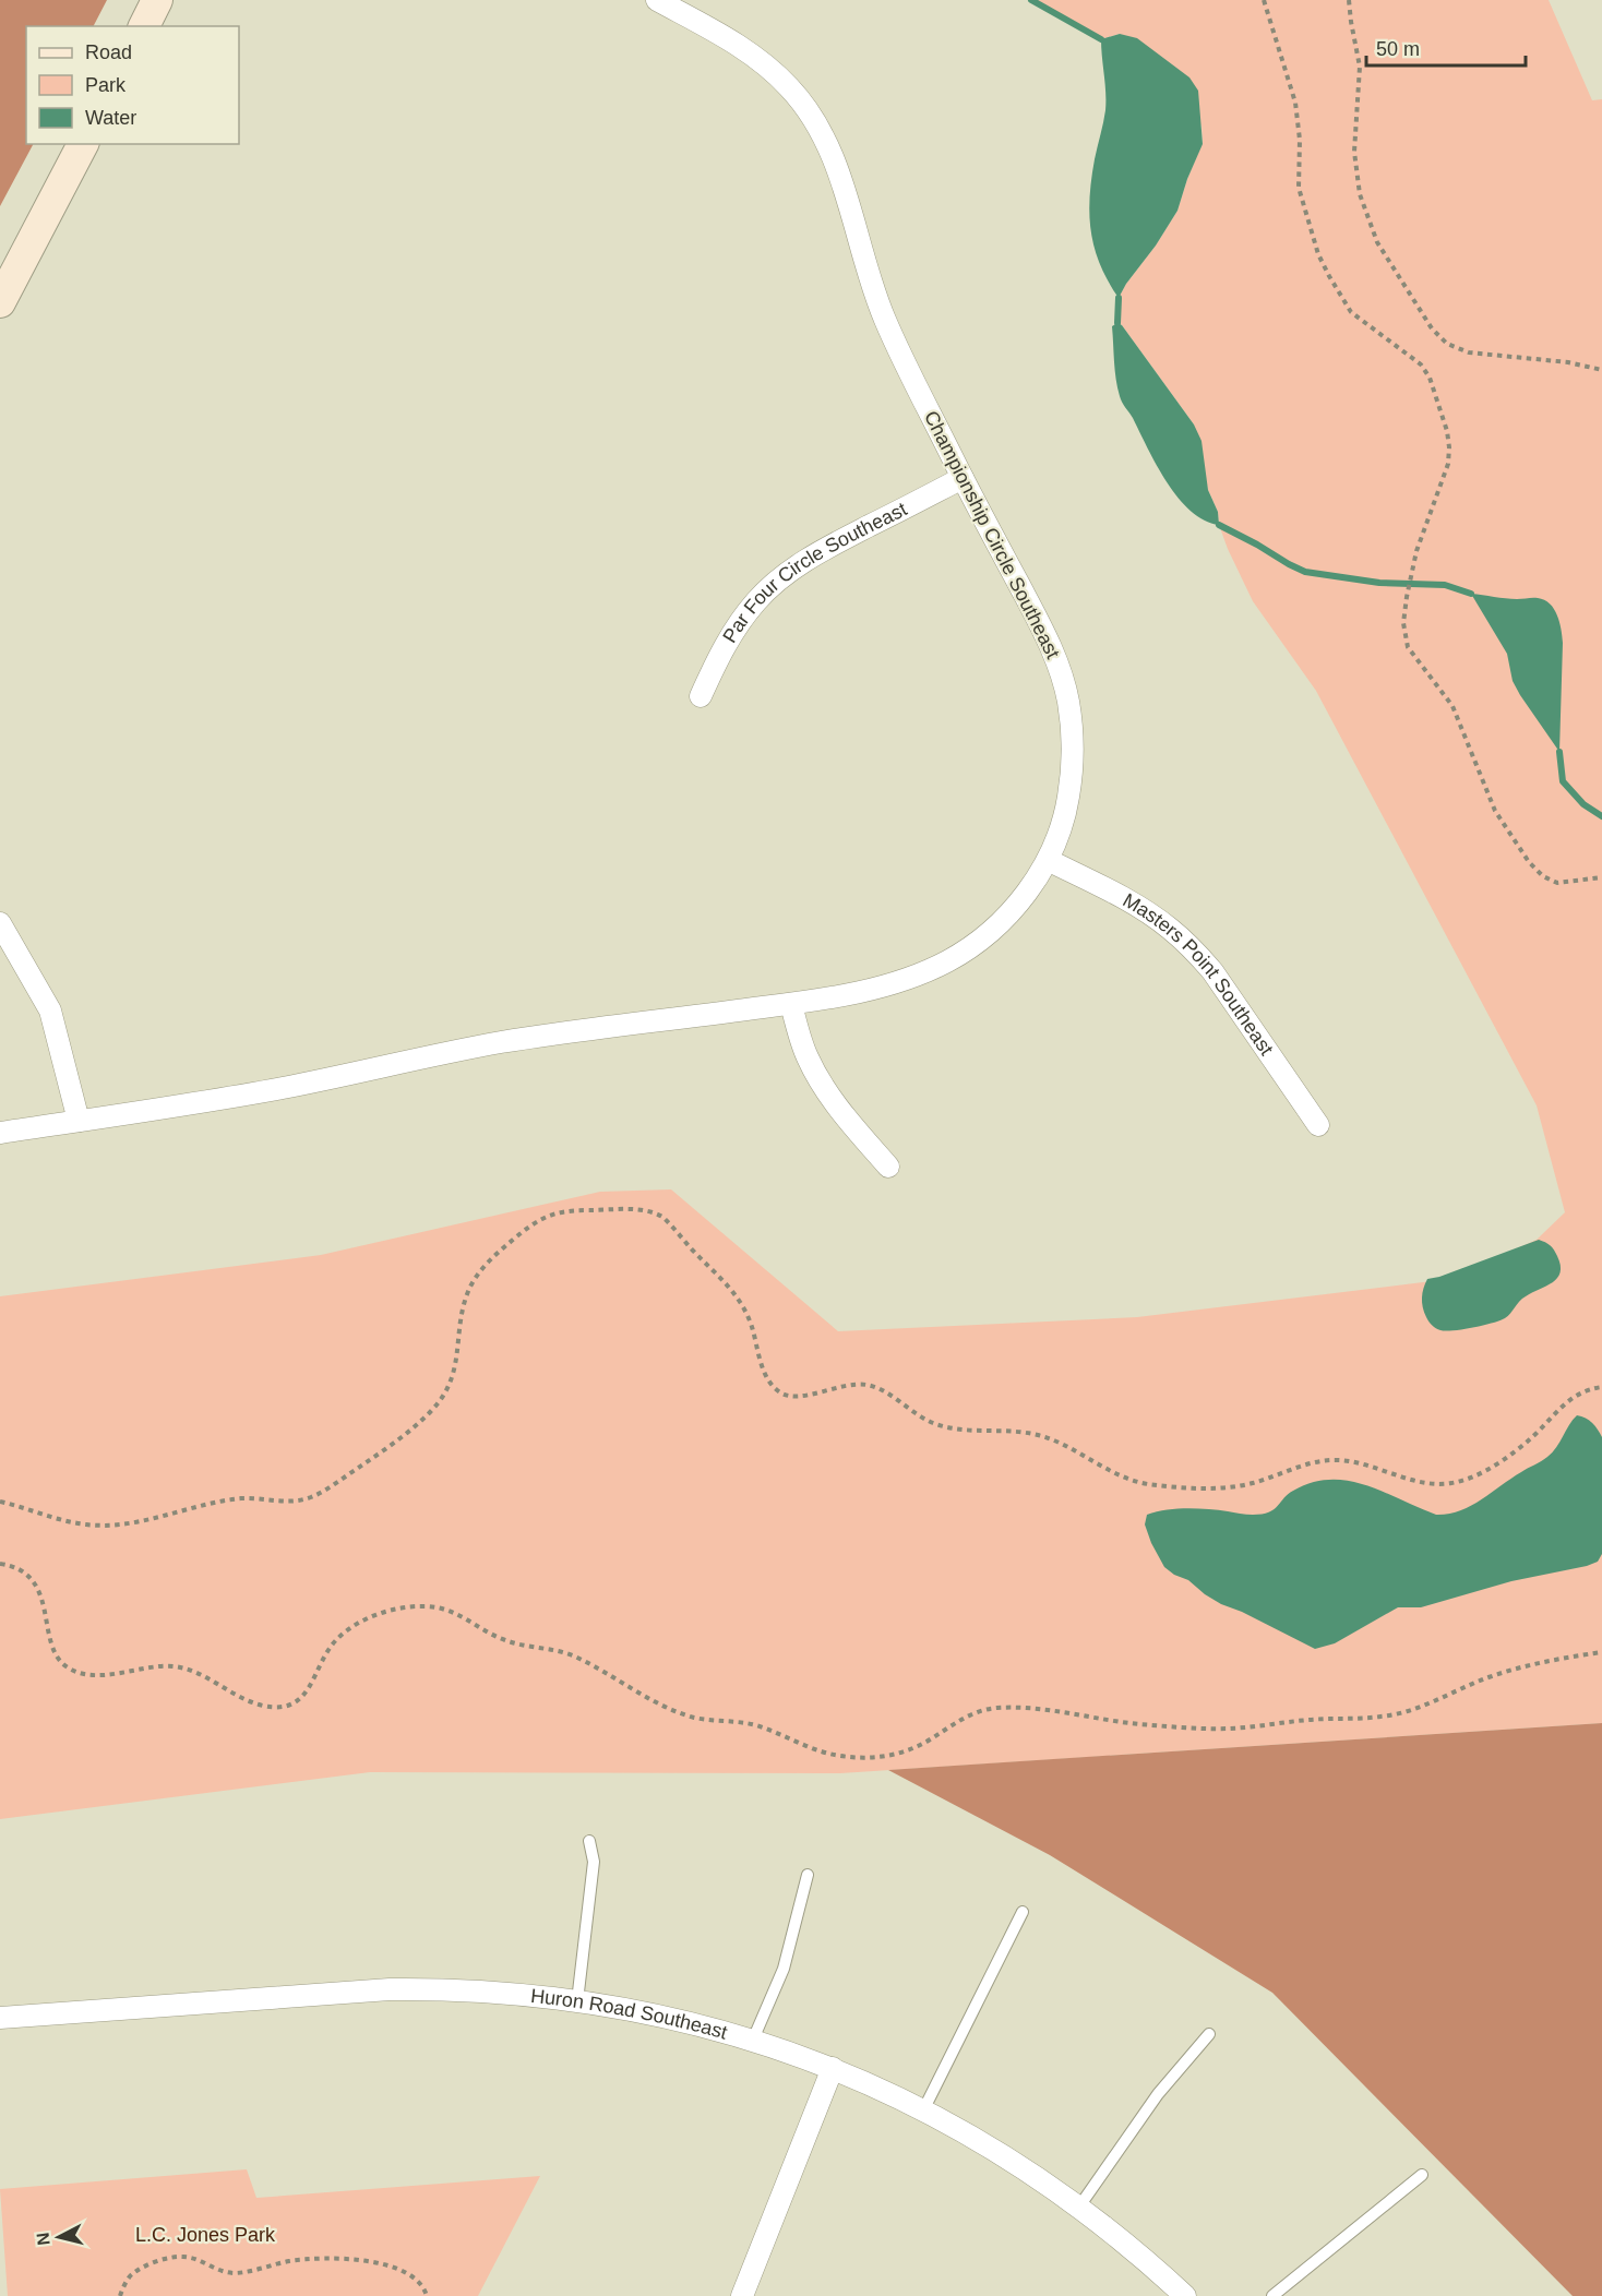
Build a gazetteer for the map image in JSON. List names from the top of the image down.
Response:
{
  "streets": {
    "street": [
      "Championship Circle Southeast",
      "Par Four Circle Southeast",
      "Masters Point Southeast",
      "Huron Road Southeast"
    ]
  },
  "crossings": [
    ["Championship Circle Southeast", "Par Four Circle Southeast"],
    ["Championship Circle Southeast", "Masters Point Southeast"]
  ],
  "parks": ["L.C. Jones Park"],
  "legend": ["Road", "Park", "Water"],
  "scale_bar": "50 m",
  "north": "left"
}
